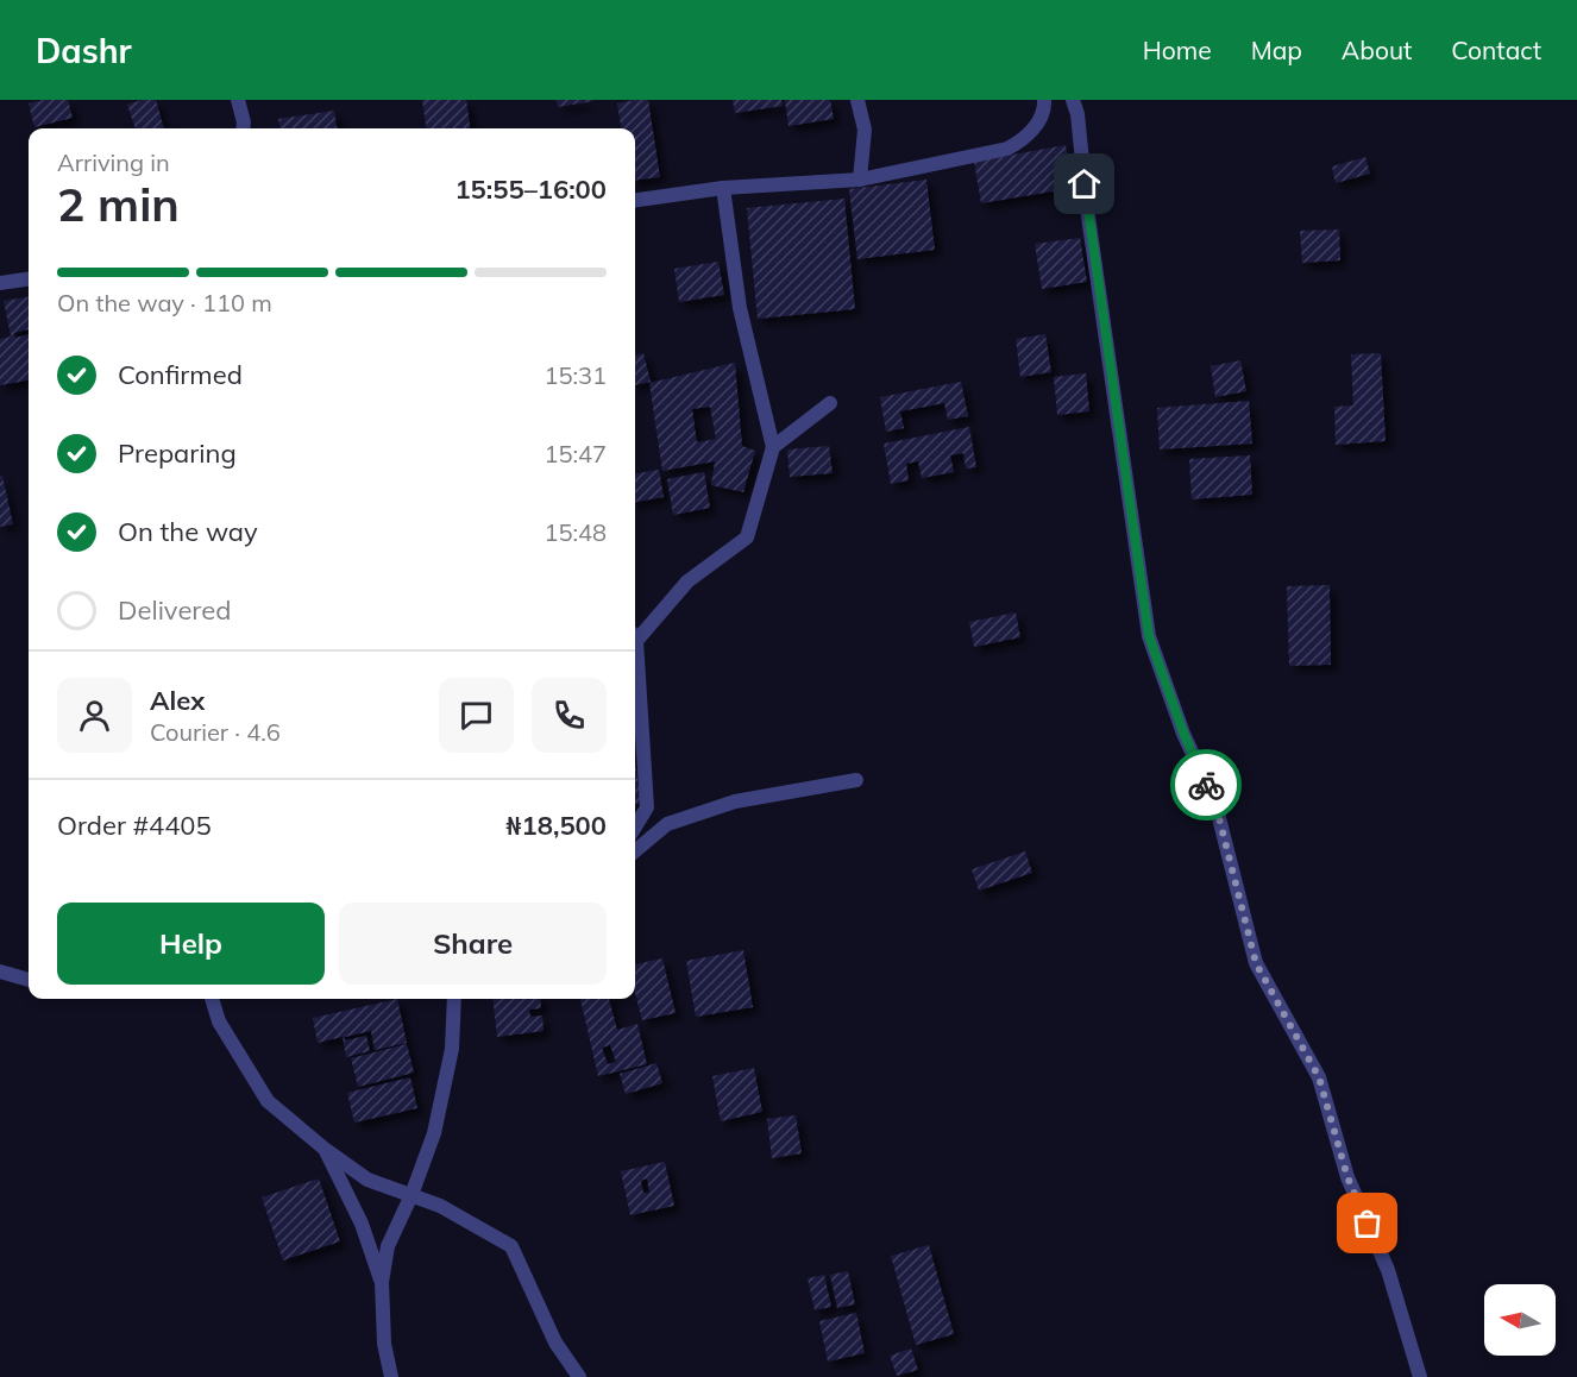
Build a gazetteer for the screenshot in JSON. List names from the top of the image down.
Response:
{
  "north": "left",
  "page": {
    "header": "Dashr",
    "nav": [
      "Home",
      "Map",
      "About",
      "Contact"
    ],
    "heading": ["2 min", "Arriving in", "15:55–16:00"],
    "panel": [
      "Alex",
      "Courier · 4.6",
      "Order #4405",
      "₦18,500"
    ],
    "bar": "On the way · 110 m",
    "list": [
      ["Confirmed", "15:31"],
      ["Preparing", "15:47"],
      ["On the way", "15:48"],
      "Delivered"
    ],
    "buttons": ["Help", "Share"]
  }
}
